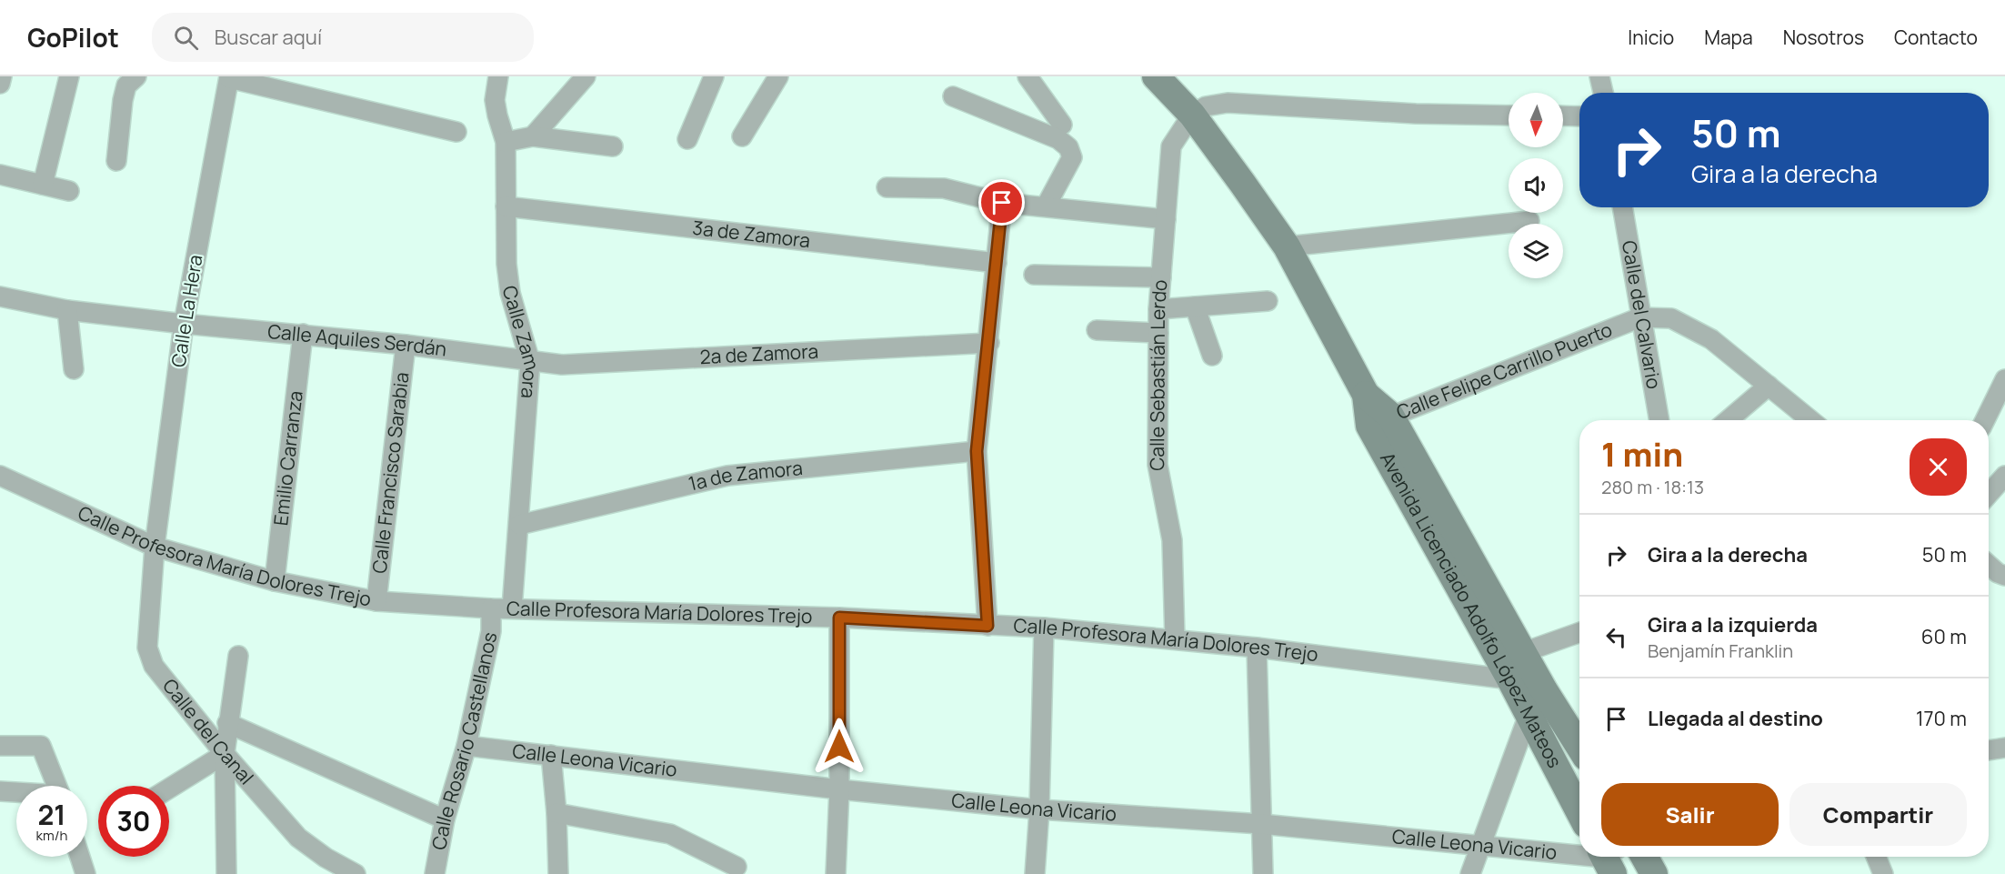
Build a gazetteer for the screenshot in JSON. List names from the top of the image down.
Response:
{
  "streets": {
    "street": [
      "3a de Zamora",
      "Calle La Hera",
      "Calle del Calvario",
      "Calle Aquiles Serdán",
      "Calle Zamora",
      "2a de Zamora",
      "Calle Felipe Carrillo Puerto",
      "Calle Sebastián Lerdo",
      "Emilio Carranza",
      "Calle Francisco Sarabia",
      "1a de Zamora",
      "Calle Profesora María Dolores Trejo",
      "Avenida Licenciado Adolfo López Mateos",
      "Calle del Canal",
      "Calle Rosario Castellanos",
      "Calle Leona Vicario"
    ]
  },
  "crossings": [
    ["3a de Zamora", "Calle Zamora"],
    ["Calle La Hera", "Calle Aquiles Serdán"],
    ["Calle La Hera", "Calle Profesora María Dolores Trejo"],
    ["Calle La Hera", "Calle del Canal"],
    ["Calle del Calvario", "Calle Felipe Carrillo Puerto"],
    ["Calle Aquiles Serdán", "Calle Zamora"],
    ["Calle Aquiles Serdán", "2a de Zamora"],
    ["Calle Aquiles Serdán", "Emilio Carranza"],
    ["Calle Aquiles Serdán", "Calle Francisco Sarabia"],
    ["Calle Zamora", "2a de Zamora"],
    ["Calle Zamora", "1a de Zamora"],
    ["Calle Zamora", "Calle Profesora María Dolores Trejo"],
    ["Calle Felipe Carrillo Puerto", "Avenida Licenciado Adolfo López Mateos"],
    ["Calle Sebastián Lerdo", "Calle Profesora María Dolores Trejo"],
    ["Calle Sebastián Lerdo", "Avenida Licenciado Adolfo López Mateos"],
    ["Emilio Carranza", "Calle Profesora María Dolores Trejo"],
    ["Calle Francisco Sarabia", "Calle Profesora María Dolores Trejo"],
    ["Calle Profesora María Dolores Trejo", "Avenida Licenciado Adolfo López Mateos"],
    ["Calle Profesora María Dolores Trejo", "Calle del Canal"],
    ["Calle Profesora María Dolores Trejo", "Calle Rosario Castellanos"],
    ["Calle Rosario Castellanos", "Calle Leona Vicario"]
  ],
  "north": "bottom",
  "page": {
    "header": "GoPilot",
    "search": "Buscar aquí",
    "nav": [
      "Inicio",
      "Mapa",
      "Nosotros",
      "Contacto"
    ],
    "turn": ["50 m", "Gira a la derecha"],
    "heading": ["1 min", "280 m · 18:13"],
    "list": [
      {
        "name": "Gira a la derecha",
        "value": "50 m"
      },
      {
        "name": "Gira a la izquierda",
        "note": "Benjamín Franklin",
        "value": "60 m"
      },
      {
        "name": "Llegada al destino",
        "value": "170 m"
      }
    ],
    "buttons": ["Salir", "Compartir"],
    "speed": "21 km/h",
    "limit": "30"
  }
}
